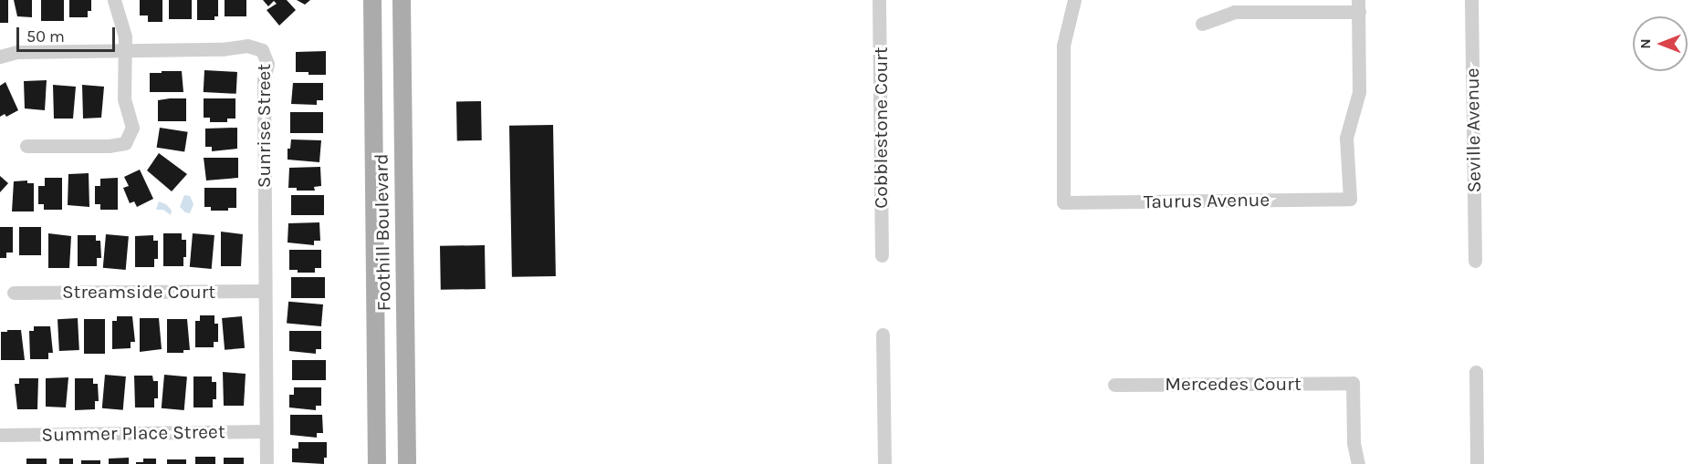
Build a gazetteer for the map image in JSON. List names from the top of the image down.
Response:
{
  "streets": {
    "main road": ["Foothill Boulevard"],
    "street": [
      "Sunrise Street",
      "Cobblestone Court",
      "Seville Avenue",
      "Taurus Avenue",
      "Streamside Court",
      "Mercedes Court",
      "Summer Place Street"
    ]
  },
  "crossings": [
    ["Sunrise Street", "Streamside Court"],
    ["Sunrise Street", "Summer Place Street"]
  ],
  "scale_bar": "50 m",
  "north": "left"
}
